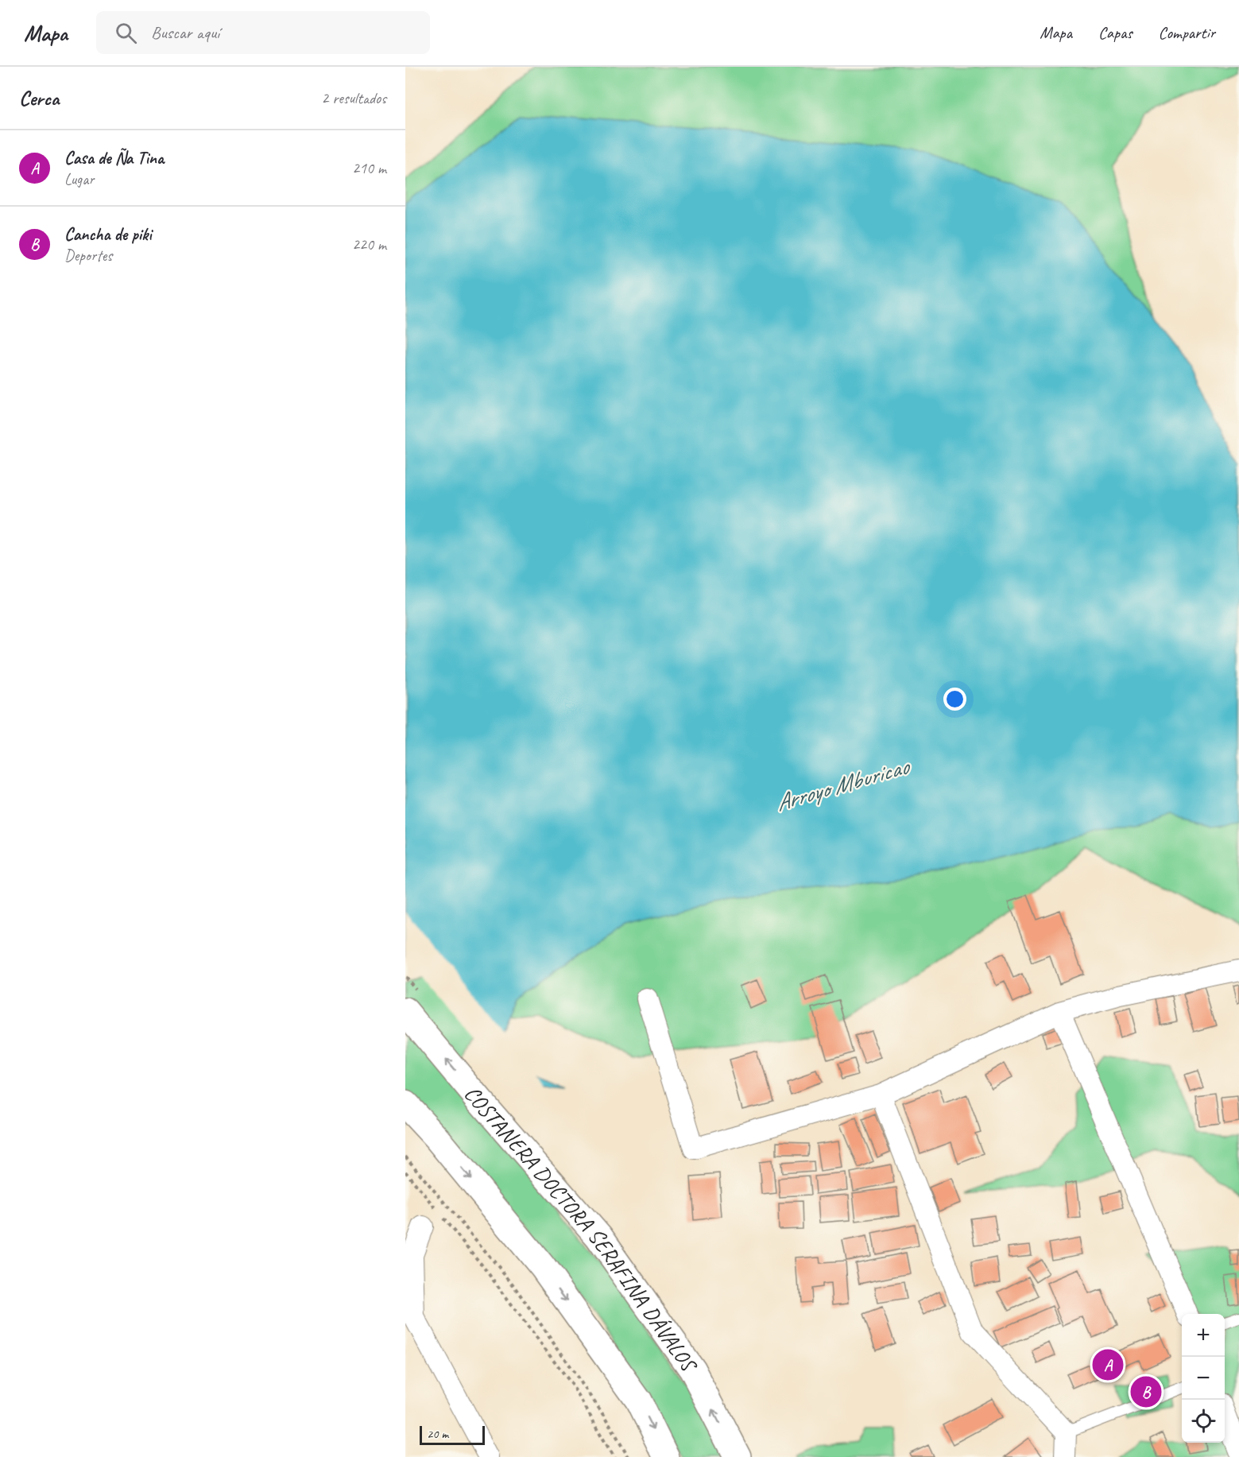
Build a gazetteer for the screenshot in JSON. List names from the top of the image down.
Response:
{
  "streets": {
    "highway": ["COSTANERA DOCTORA SERAFINA DÁVALOS"]
  },
  "water": ["Arroyo Mburicao"],
  "scale_bar": "20 m",
  "page": {
    "header": "Mapa",
    "search": "Buscar aquí",
    "nav": ["Mapa", "Capas", "Compartir"],
    "heading": ["Cerca", "2 resultados"],
    "list": [
      {
        "mark": "A",
        "name": "Casa de Ña Tina",
        "note": "Lugar",
        "value": "210 m"
      },
      {
        "mark": "B",
        "name": "Cancha de piki",
        "note": "Deportes",
        "value": "220 m"
      }
    ],
    "map_buttons": ["+", "−"],
    "pins": ["A", "B"],
    "scale": "20 m"
  }
}
